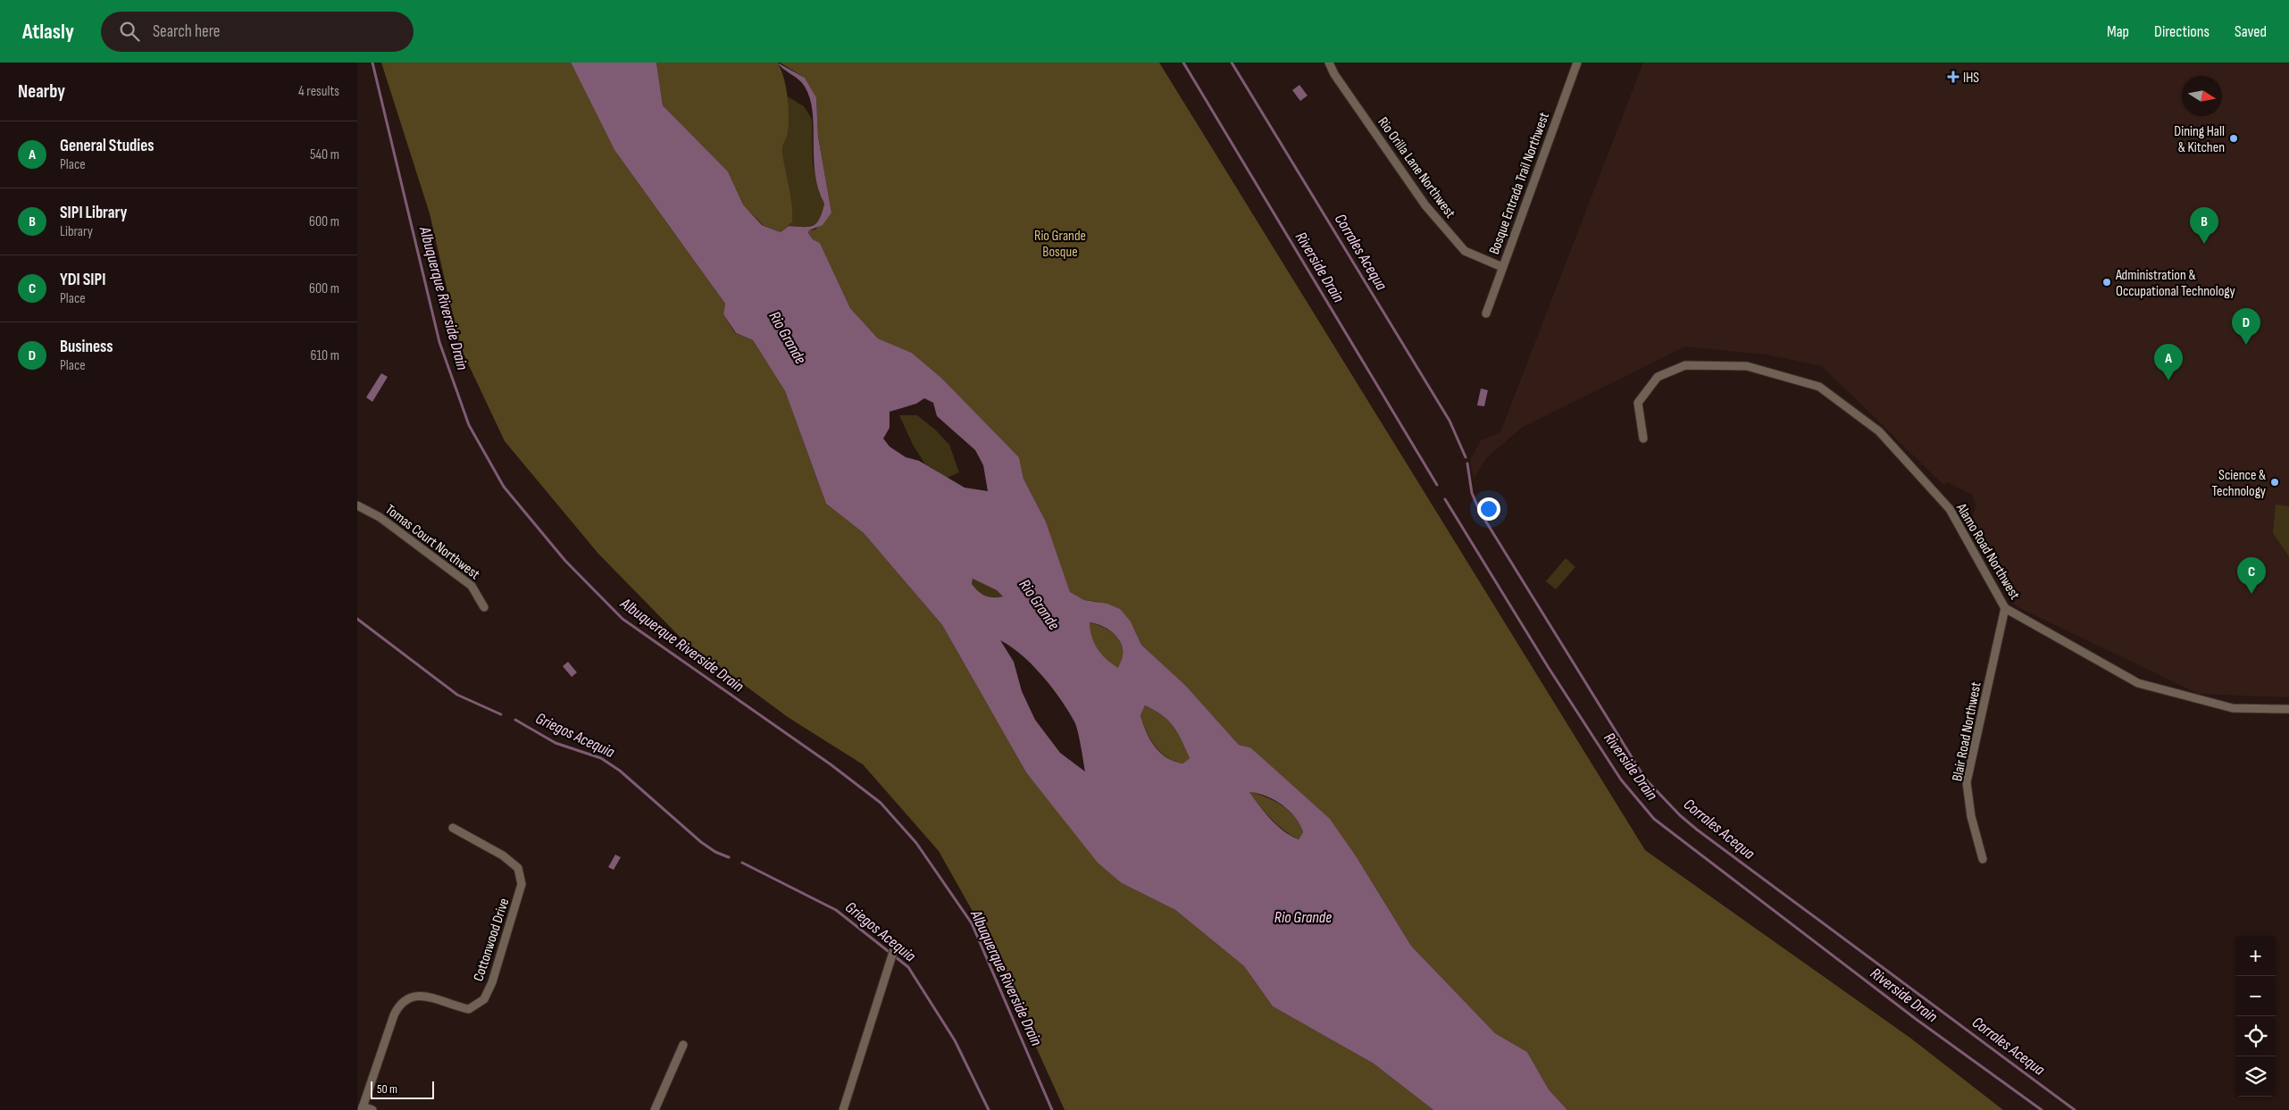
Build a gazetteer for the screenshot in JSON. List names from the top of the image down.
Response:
{
  "streets": {
    "street": [
      "Rio Orilla Lane Northwest",
      "Bosque Entrada Trail Northwest",
      "Tomas Court Northwest",
      "Alamo Road Northwest",
      "Blair Road Northwest",
      "Cottonwood Drive"
    ]
  },
  "crossings": [
    ["Rio Orilla Lane Northwest", "Bosque Entrada Trail Northwest"],
    ["Alamo Road Northwest", "Blair Road Northwest"]
  ],
  "water": [
    "Corrales Acequa",
    "Riverside Drain",
    "Albuquerque Riverside Drain",
    "Rio Grande",
    "Griegos Acequia"
  ],
  "parks": ["Rio Grande Bosque"],
  "places": {
    "health": ["IHS"],
    "other": ["Dining Hall & Kitchen", "Administration & Occupational Technology", "Science & Technology"]
  },
  "scale_bar": "50 m",
  "north": "right",
  "page": {
    "header": "Atlasly",
    "search": "Search here",
    "nav": ["Map", "Directions", "Saved"],
    "heading": ["Nearby", "4 results"],
    "list": [
      {
        "mark": "A",
        "name": "General Studies",
        "note": "Place",
        "value": "540 m"
      },
      {
        "mark": "B",
        "name": "SIPI Library",
        "note": "Library",
        "value": "600 m"
      },
      {
        "mark": "C",
        "name": "YDI SIPI",
        "note": "Place",
        "value": "600 m"
      },
      {
        "mark": "D",
        "name": "Business",
        "note": "Place",
        "value": "610 m"
      }
    ],
    "pins": [
      "B",
      "D",
      "A",
      "C"
    ],
    "map_buttons": ["+", "−"],
    "scale": "50 m"
  }
}
